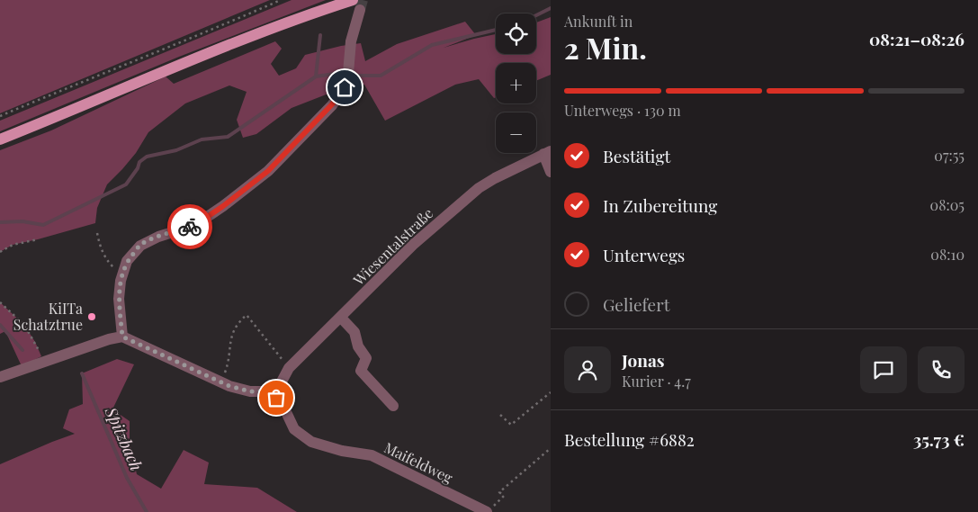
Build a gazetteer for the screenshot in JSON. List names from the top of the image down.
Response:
{
  "streets": {
    "street": ["Wiesentalstraße", "Maifeldweg"]
  },
  "crossings": [
    ["Wiesentalstraße", "Maifeldweg"]
  ],
  "water": ["Spitzbach"],
  "places": ["KiITa Schatztrue"],
  "page": {
    "heading": ["2 Min.", "Ankunft in", "08:21–08:26"],
    "panel": [
      "Jonas",
      "Kurier · 4.7",
      "Bestellung #6882",
      "35.73 €"
    ],
    "map_buttons": ["+", "−"],
    "bar": "Unterwegs · 130 m",
    "list": [
      ["Bestätigt", "07:55"],
      ["In Zubereitung", "08:05"],
      ["Unterwegs", "08:10"],
      "Geliefert"
    ]
  }
}
